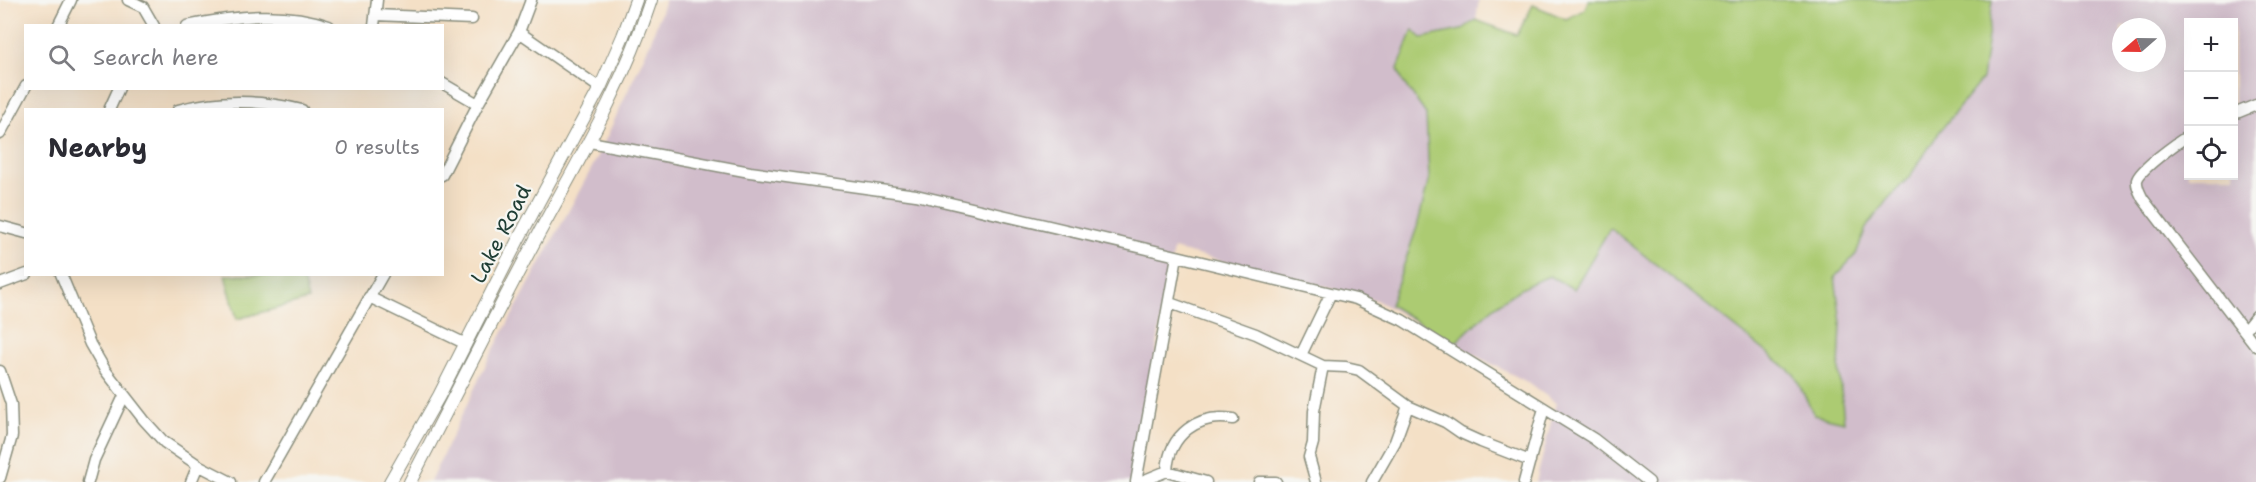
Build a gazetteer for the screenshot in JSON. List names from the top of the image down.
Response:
{
  "streets": {
    "main road": ["Lake Road"]
  },
  "north": "left",
  "page": {
    "map_buttons": ["+", "−"],
    "search": "Search here",
    "heading": ["Nearby", "0 results"]
  }
}
